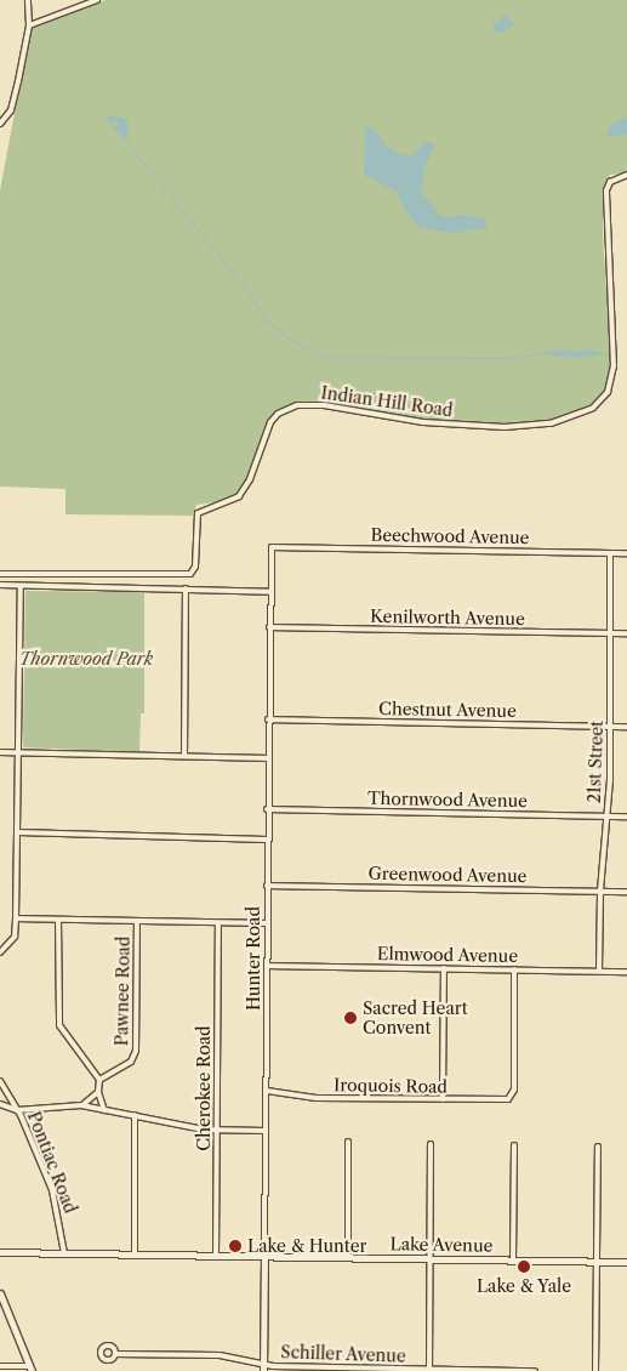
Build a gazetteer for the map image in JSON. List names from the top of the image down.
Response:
{
  "streets": {
    "main road": ["Hunter Road", "Lake Avenue"],
    "street": [
      "Indian Hill Road",
      "Beechwood Avenue",
      "Kenilworth Avenue",
      "Chestnut Avenue",
      "21st Street",
      "Thornwood Avenue",
      "Greenwood Avenue",
      "Elmwood Avenue",
      "Pawnee Road",
      "Iroquois Road",
      "Cherokee Road",
      "Pontiac Road",
      "Schiller Avenue"
    ]
  },
  "crossings": [
    ["Beechwood Avenue", "21st Street"],
    ["Beechwood Avenue", "Hunter Road"],
    ["Kenilworth Avenue", "21st Street"],
    ["Kenilworth Avenue", "Hunter Road"],
    ["Chestnut Avenue", "21st Street"],
    ["Chestnut Avenue", "Hunter Road"],
    ["21st Street", "Thornwood Avenue"],
    ["21st Street", "Greenwood Avenue"],
    ["21st Street", "Elmwood Avenue"],
    ["Thornwood Avenue", "Hunter Road"],
    ["Greenwood Avenue", "Hunter Road"],
    ["Elmwood Avenue", "Hunter Road"],
    ["Elmwood Avenue", "Iroquois Road"],
    ["Hunter Road", "Iroquois Road"],
    ["Hunter Road", "Lake Avenue"],
    ["Hunter Road", "Schiller Avenue"],
    ["Cherokee Road", "Lake Avenue"],
    ["Pontiac Road", "Lake Avenue"]
  ],
  "parks": ["Thornwood Park"],
  "places": ["Sacred Heart Convent", "Lake & Hunter", "Lake & Yale"]
}
